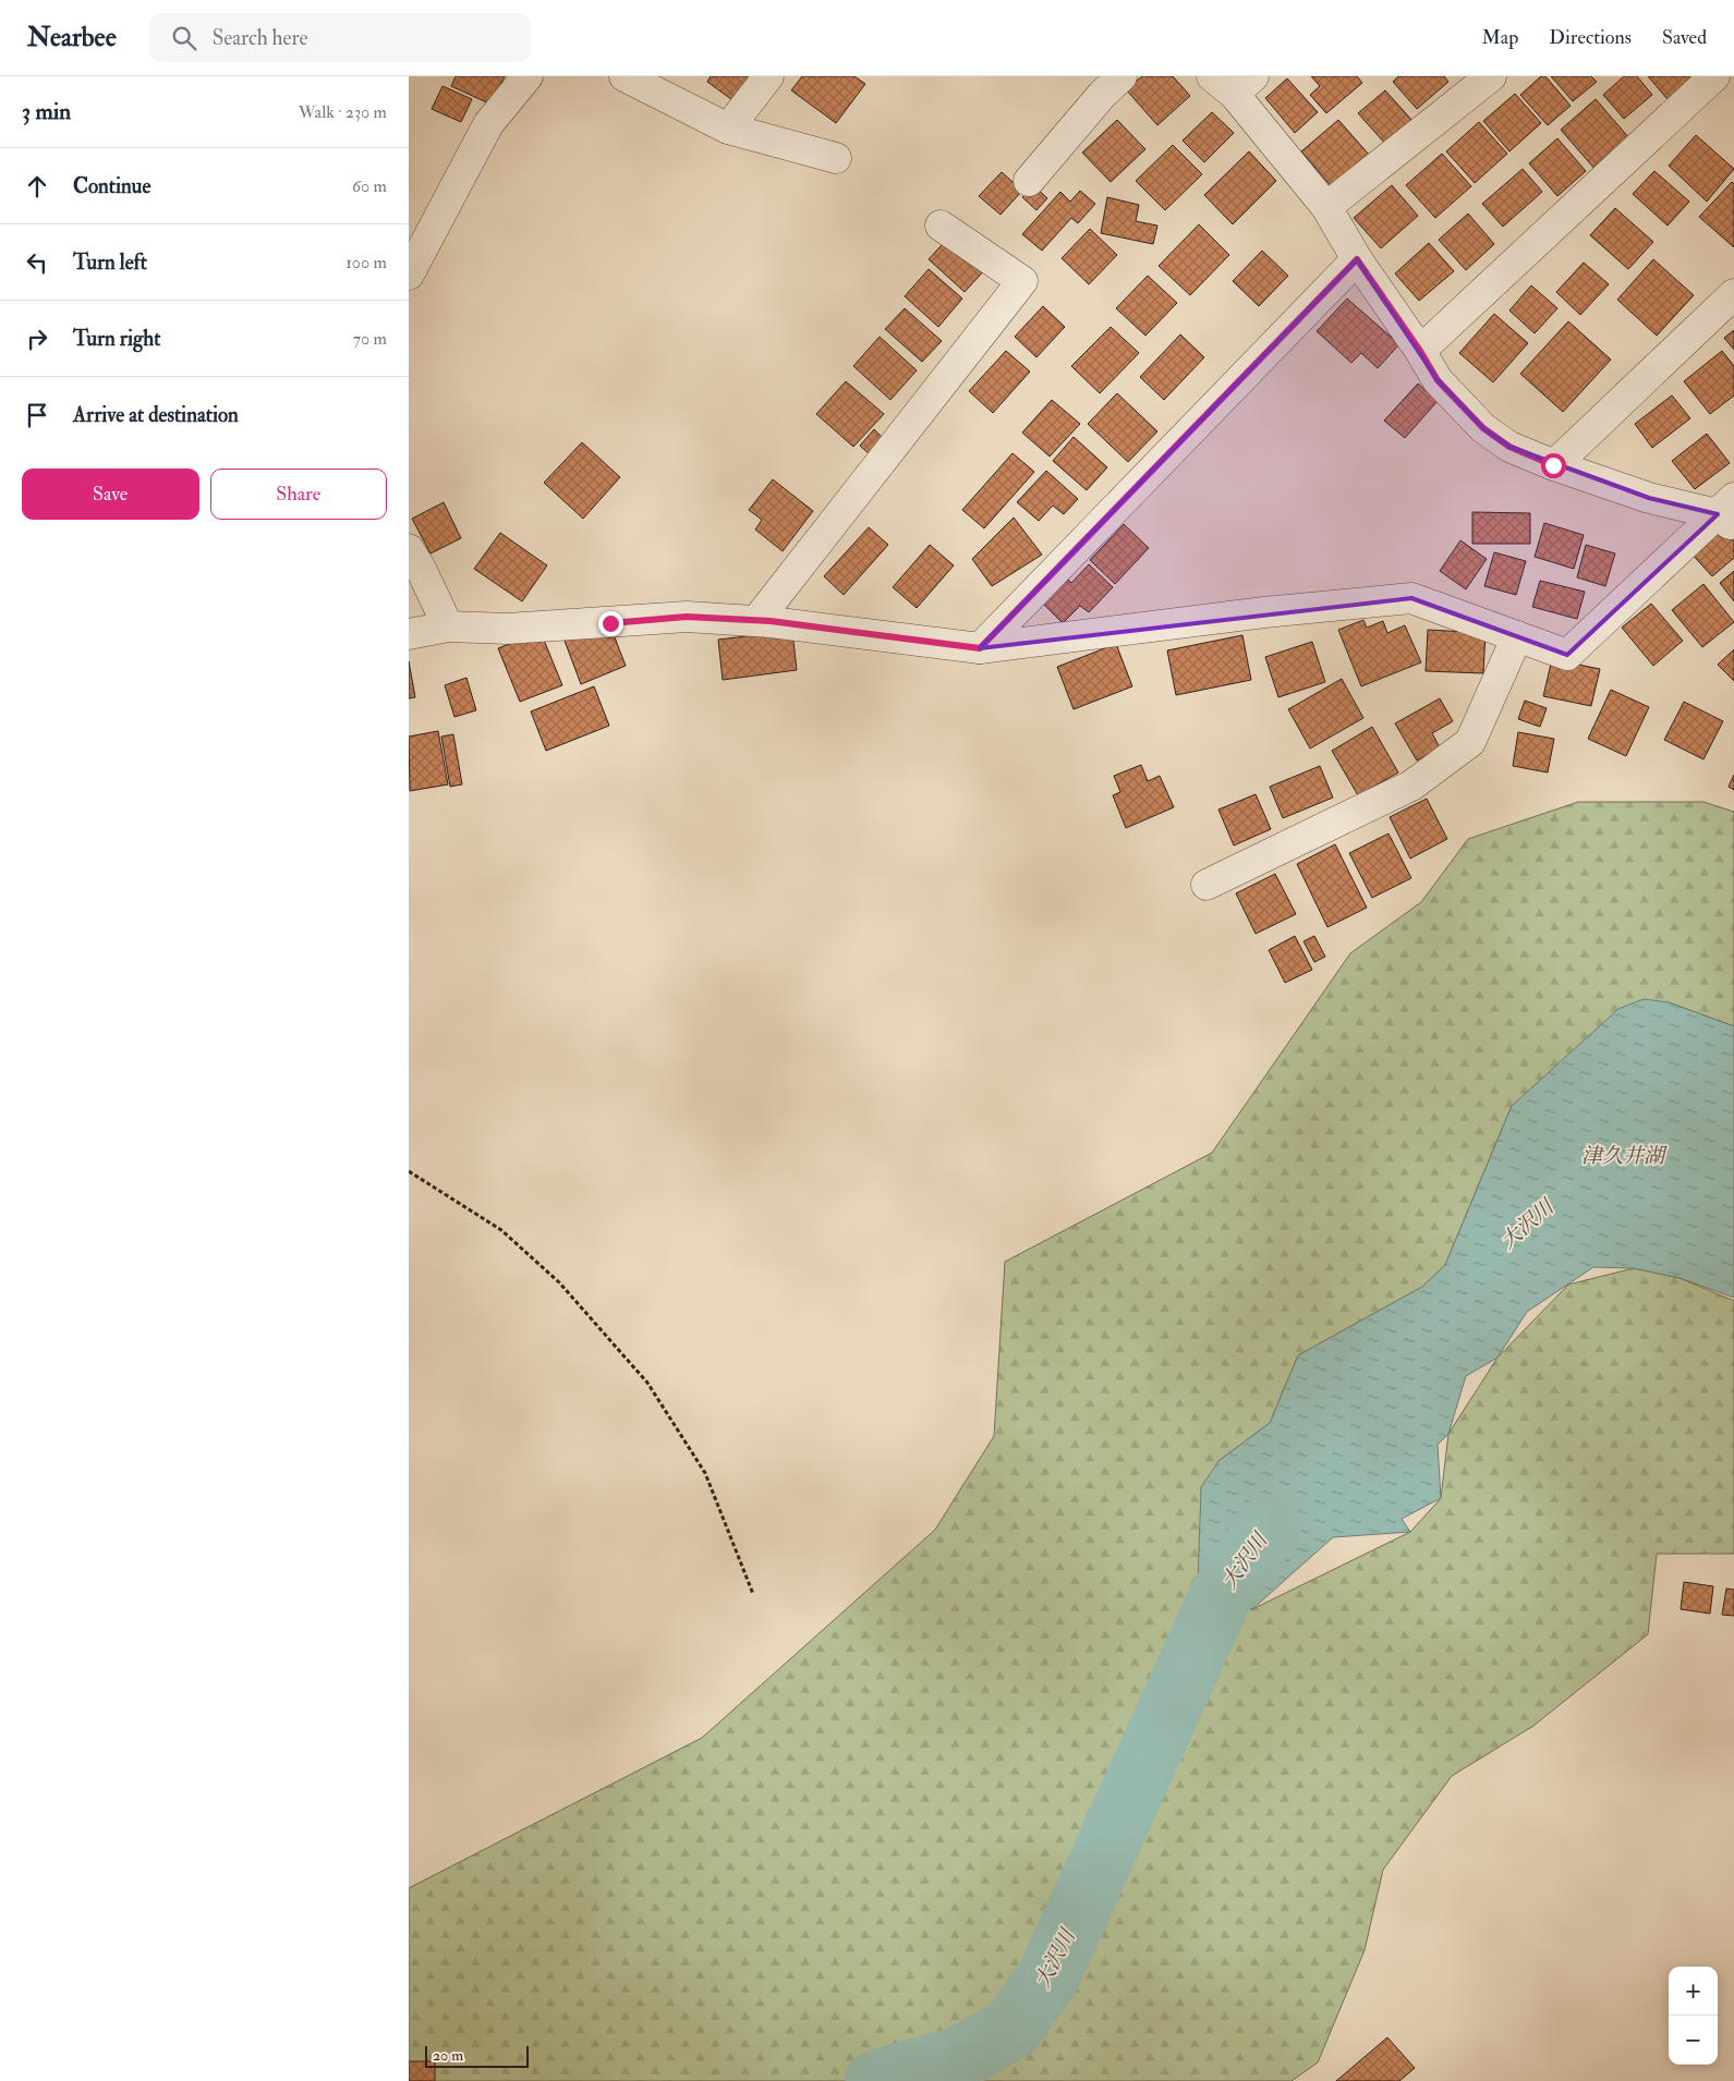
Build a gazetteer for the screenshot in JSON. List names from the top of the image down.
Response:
{
  "water": ["津久井湖", "大沢川"],
  "scale_bar": "20 m",
  "page": {
    "header": "Nearbee",
    "search": "Search here",
    "nav": ["Map", "Directions", "Saved"],
    "heading": ["3 min", "Walk · 230 m"],
    "list": [
      ["Continue", "60 m"],
      ["Turn left", "100 m"],
      ["Turn right", "70 m"],
      "Arrive at destination"
    ],
    "buttons": ["Save", "Share"],
    "map_buttons": ["+", "−"],
    "scale": "20 m"
  }
}
